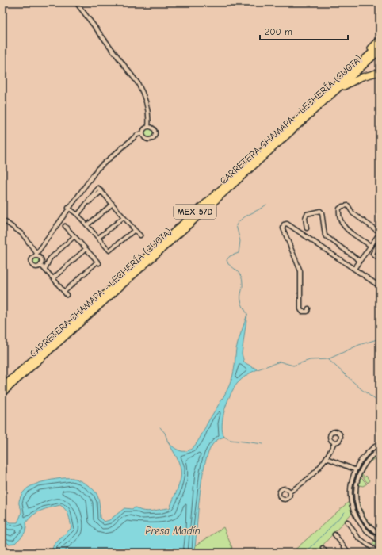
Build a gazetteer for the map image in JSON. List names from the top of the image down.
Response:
{
  "streets": {
    "highway": ["CARRETERA CHAMAPA - LECHERÍA (CUOTA)", "MEX 57D"]
  },
  "water": ["Presa Madín"],
  "scale_bar": "200 m"
}
